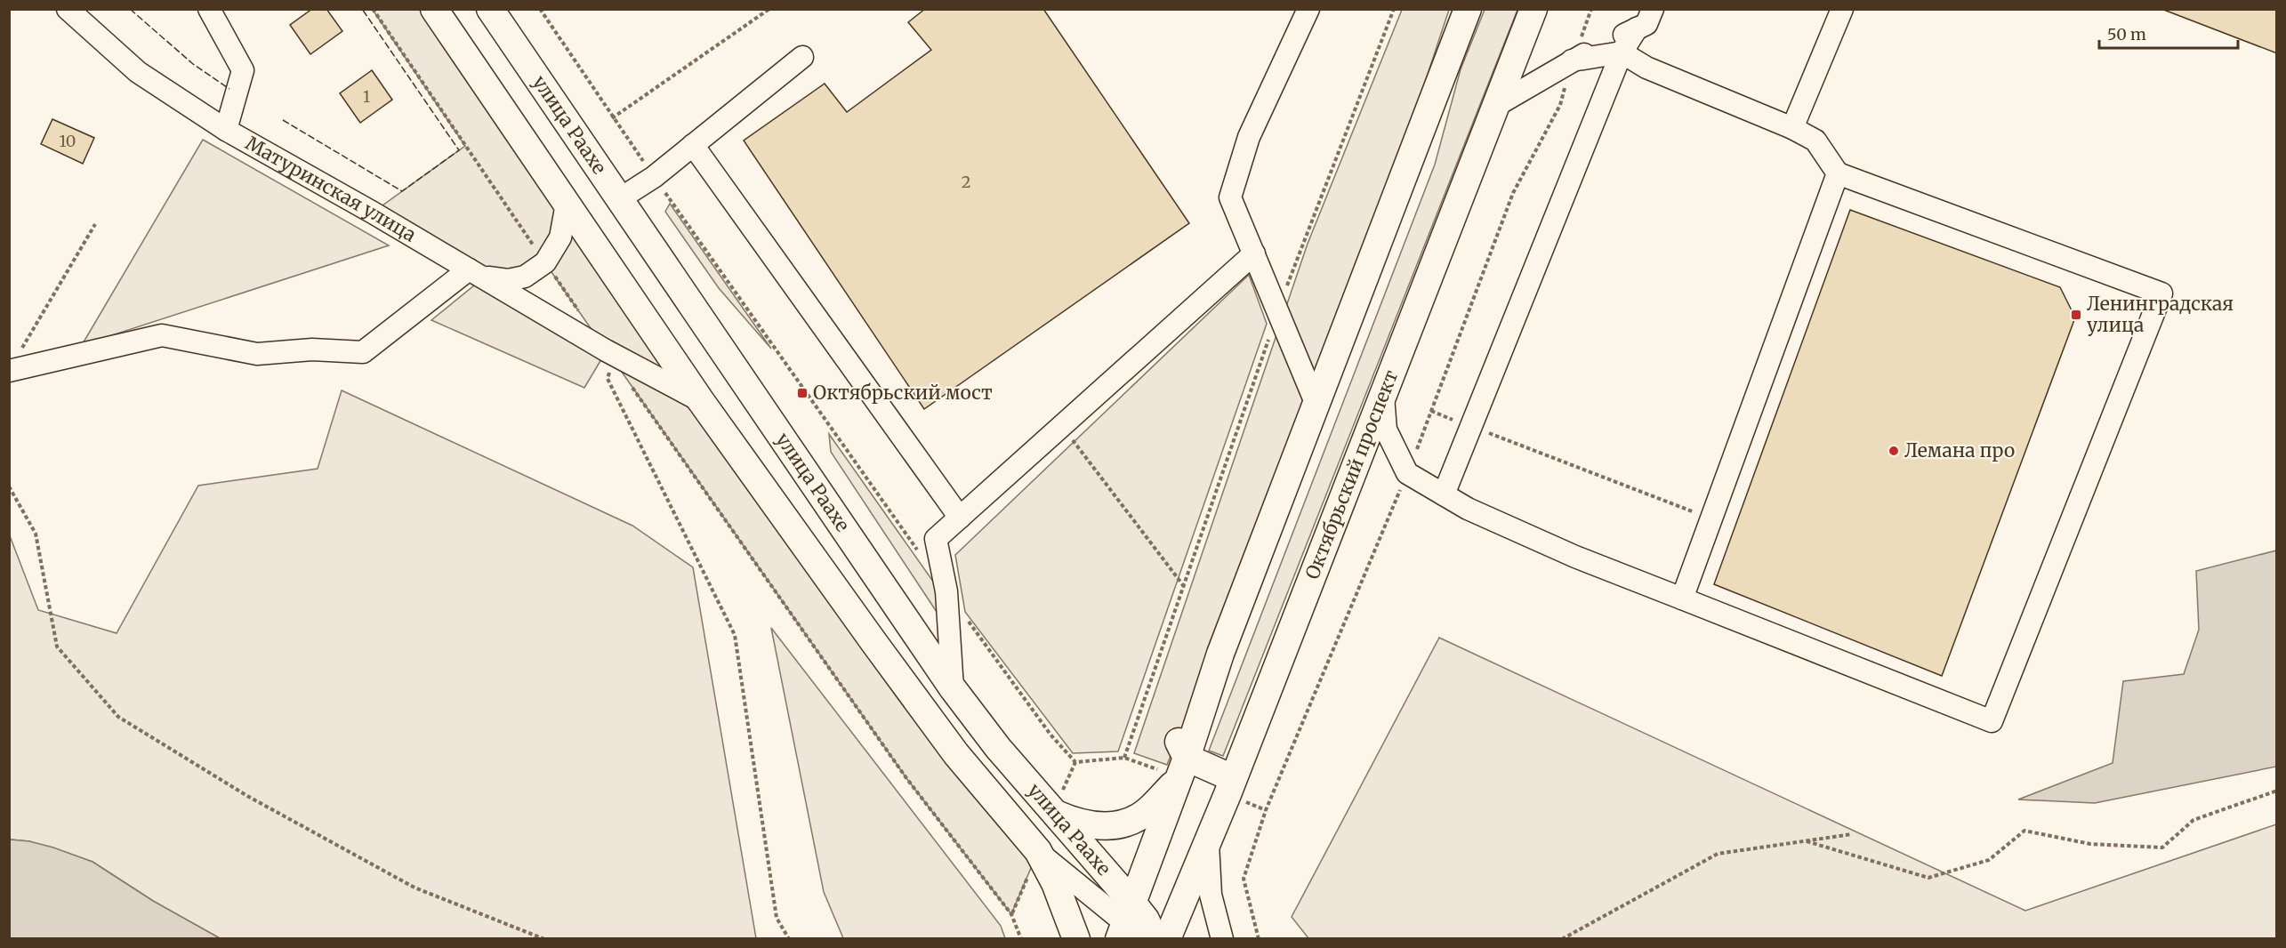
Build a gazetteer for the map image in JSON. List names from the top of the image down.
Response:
{
  "streets": {
    "main road": ["улица Раахе", "Октябрьский проспект"],
    "street": ["Матуринская улица"]
  },
  "crossings": [
    ["улица Раахе", "Матуринская улица"]
  ],
  "places": {
    "transit": ["Ленинградская улица", "Октябрьский мост"],
    "other": ["Лемана про"]
  },
  "house_numbers": ["1", "10", "2"],
  "scale_bar": "50 m"
}
